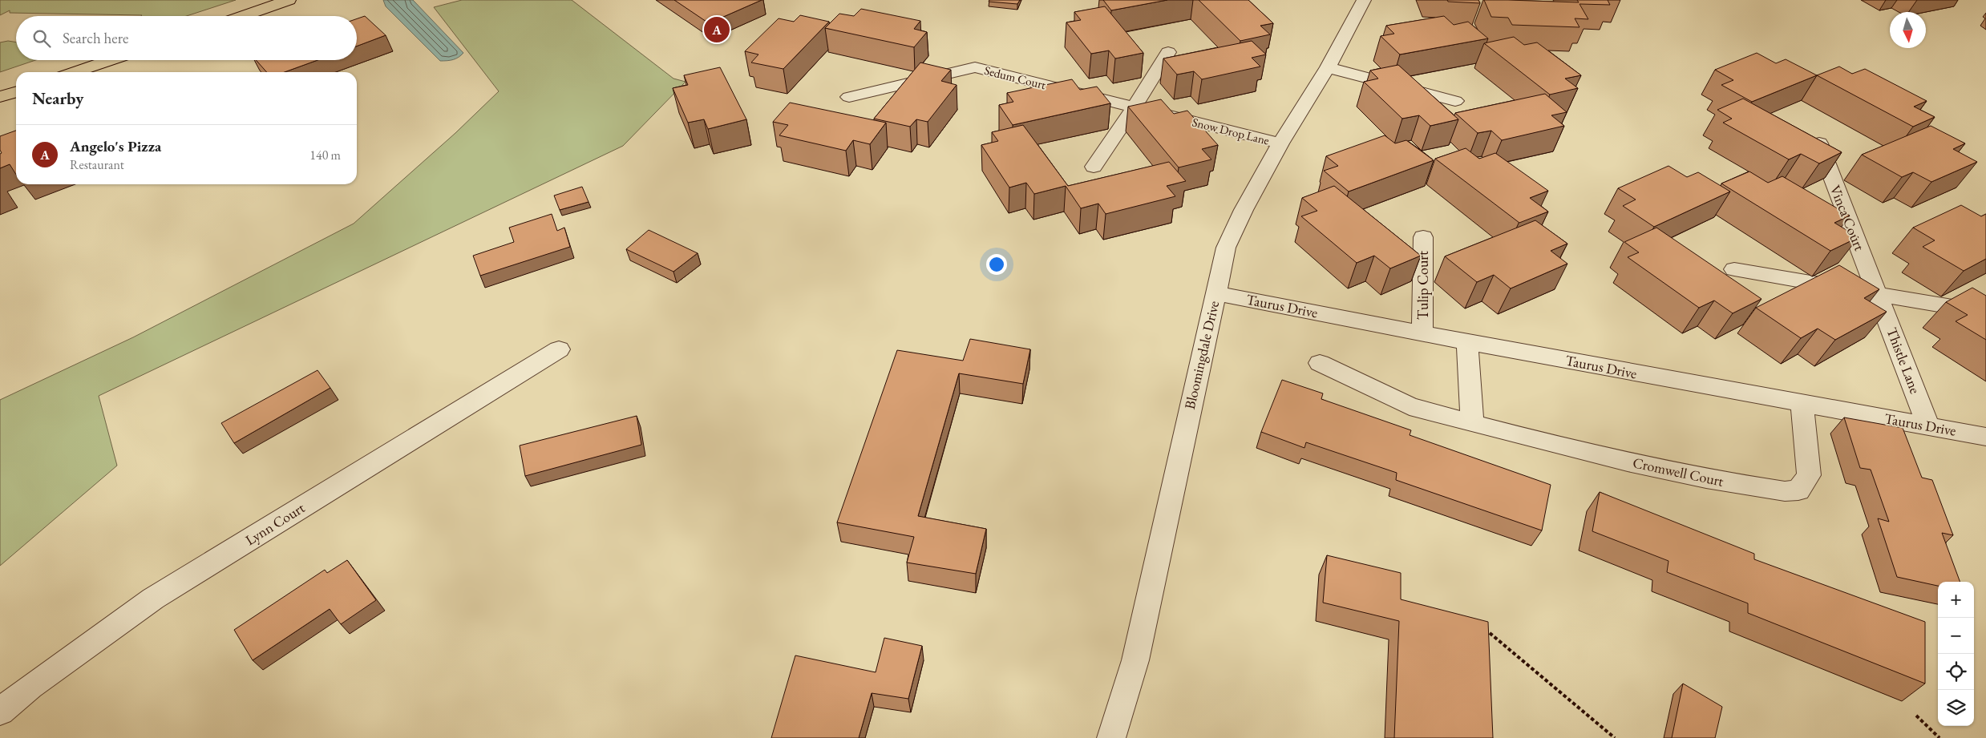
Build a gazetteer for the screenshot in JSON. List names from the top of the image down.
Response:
{
  "streets": {
    "street": [
      "Sedum Court",
      "Snow Drop Lane",
      "Vinca Court",
      "Tulip Court",
      "Taurus Drive",
      "Bloomingdale Drive",
      "Thistle Lane",
      "Cromwell Court",
      "Lynn Court"
    ]
  },
  "crossings": [
    ["Sedum Court", "Snow Drop Lane"],
    ["Snow Drop Lane", "Bloomingdale Drive"],
    ["Vinca Court", "Thistle Lane"],
    ["Tulip Court", "Taurus Drive"],
    ["Taurus Drive", "Bloomingdale Drive"],
    ["Taurus Drive", "Thistle Lane"],
    ["Taurus Drive", "Cromwell Court"]
  ],
  "north": "bottom",
  "page": {
    "pins": "A",
    "search": "Search here",
    "heading": "Nearby",
    "list": [
      {
        "mark": "A",
        "name": "Angelo's Pizza",
        "note": "Restaurant",
        "value": "140 m"
      }
    ],
    "map_buttons": ["+", "−"]
  }
}
